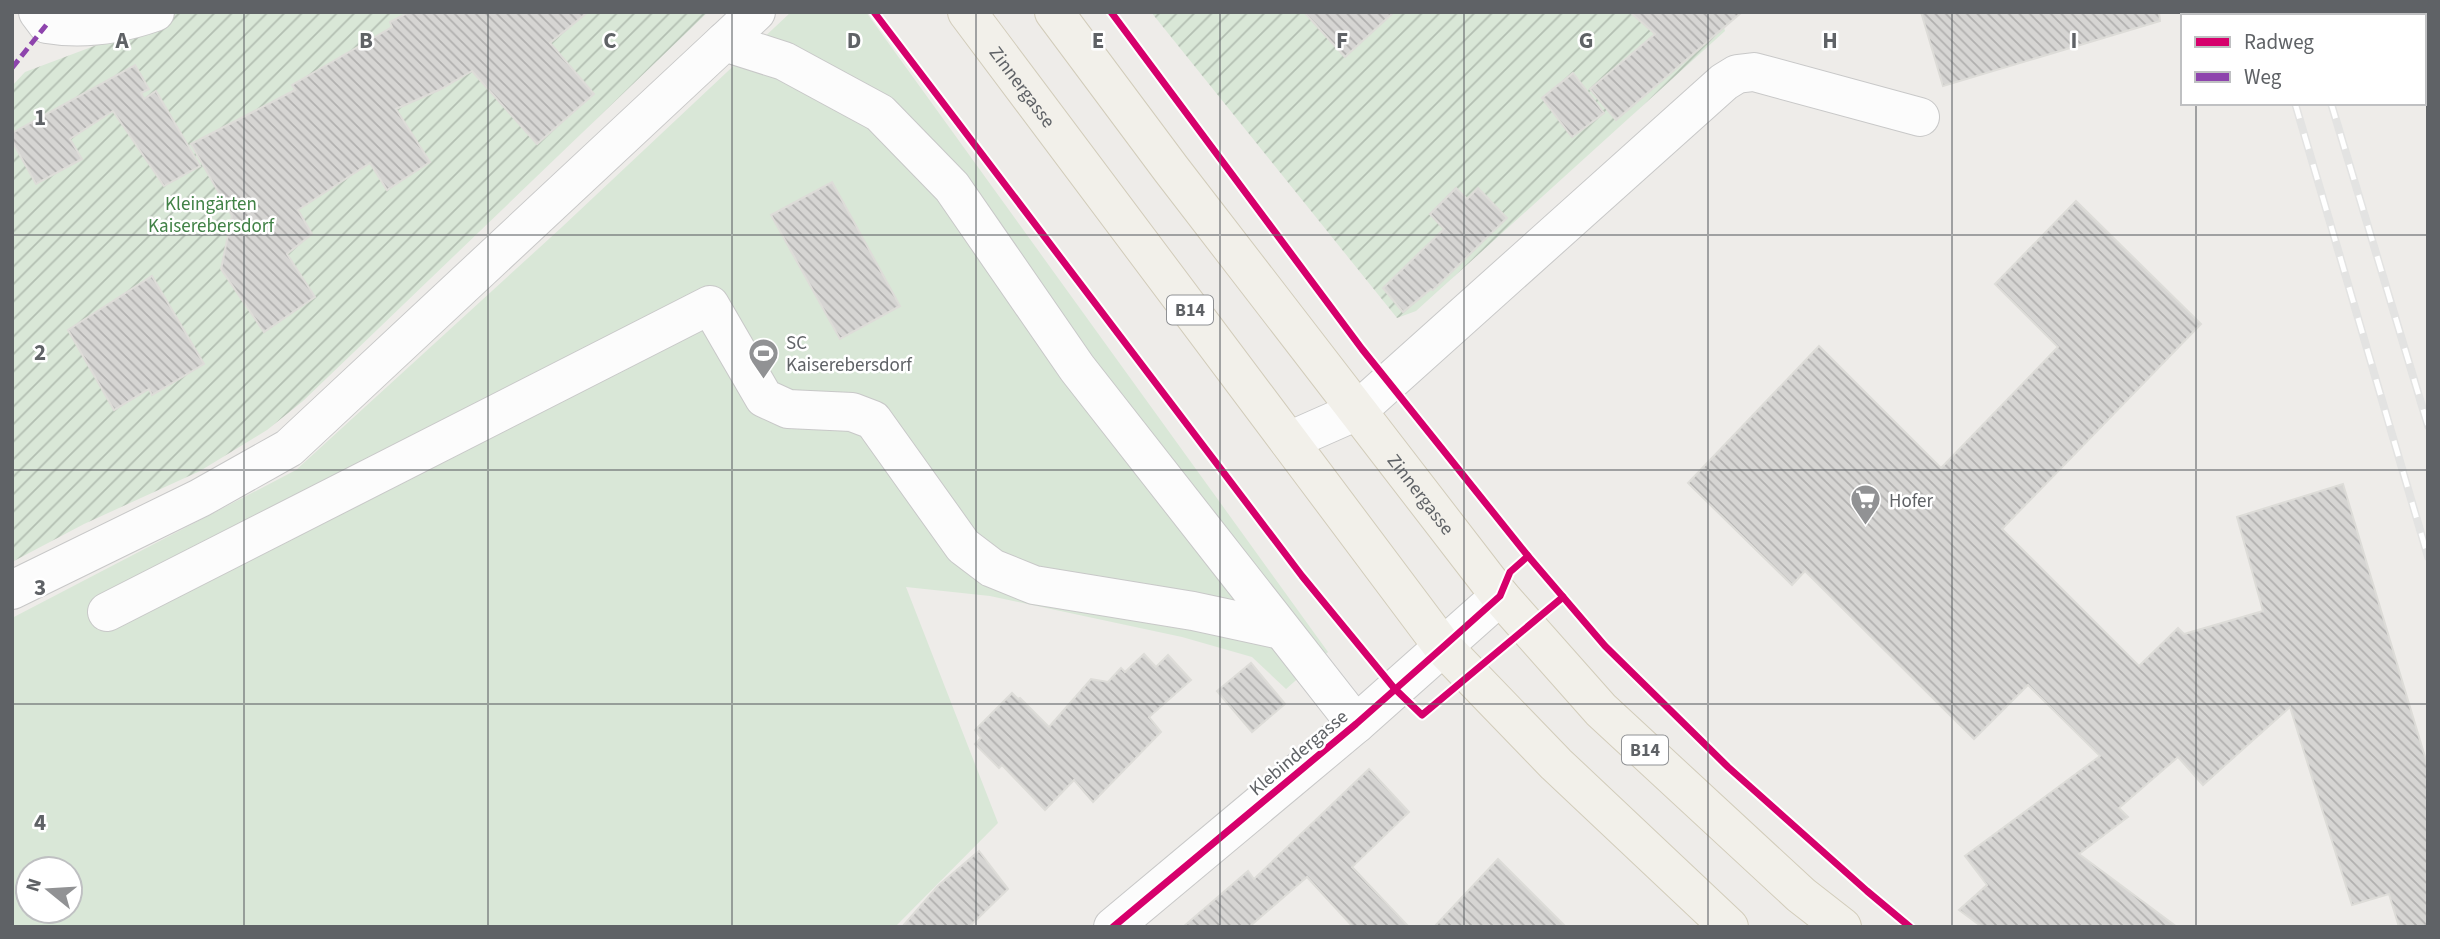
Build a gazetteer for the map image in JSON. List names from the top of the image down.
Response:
{
  "streets": {
    "main road": ["Zinnergasse", "B14"],
    "street": ["Klebindergasse"]
  },
  "crossings": [
    ["Zinnergasse", "Klebindergasse"]
  ],
  "parks": ["Kleingärten Kaiserebersdorf"],
  "places": {
    "sports": ["SC Kaiserebersdorf"],
    "supermarket": ["Hofer"]
  },
  "legend": ["Radweg", "Weg"],
  "north": "left",
  "grid": {
    "columns": [
      "A",
      "B",
      "C",
      "D",
      "E",
      "F",
      "G",
      "H",
      "I"
    ],
    "rows": [
      "1",
      "2",
      "3",
      "4"
    ]
  }
}
